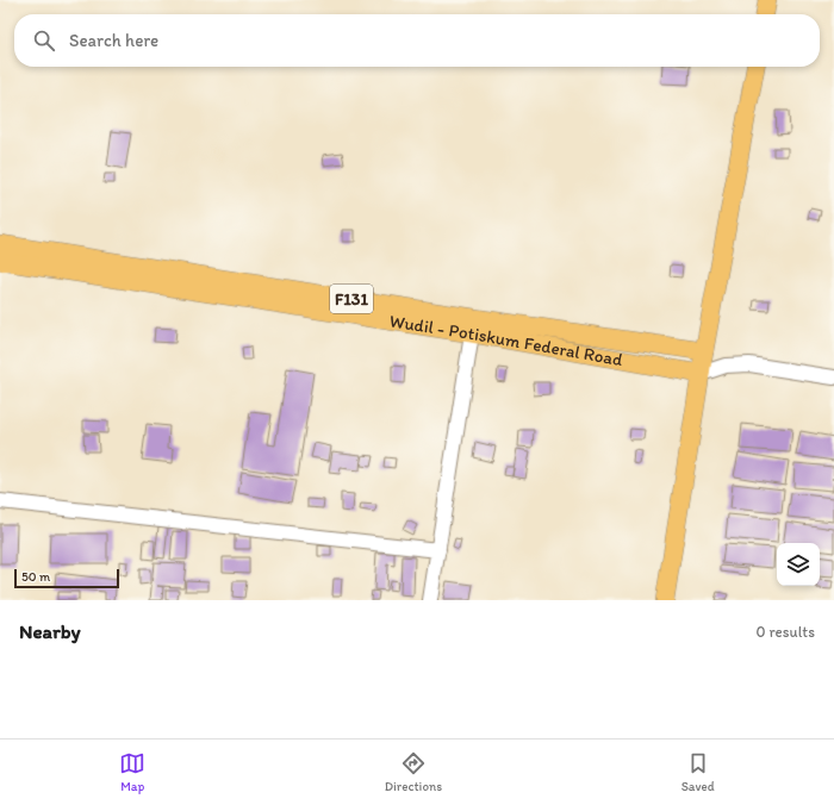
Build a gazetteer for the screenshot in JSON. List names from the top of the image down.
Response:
{
  "streets": {
    "main road": ["F131", "Wudil - Potiskum Federal Road"]
  },
  "scale_bar": "50 m",
  "page": {
    "search": "Search here",
    "scale": "50 m",
    "heading": ["Nearby", "0 results"],
    "nav": ["Map", "Directions", "Saved"]
  }
}
